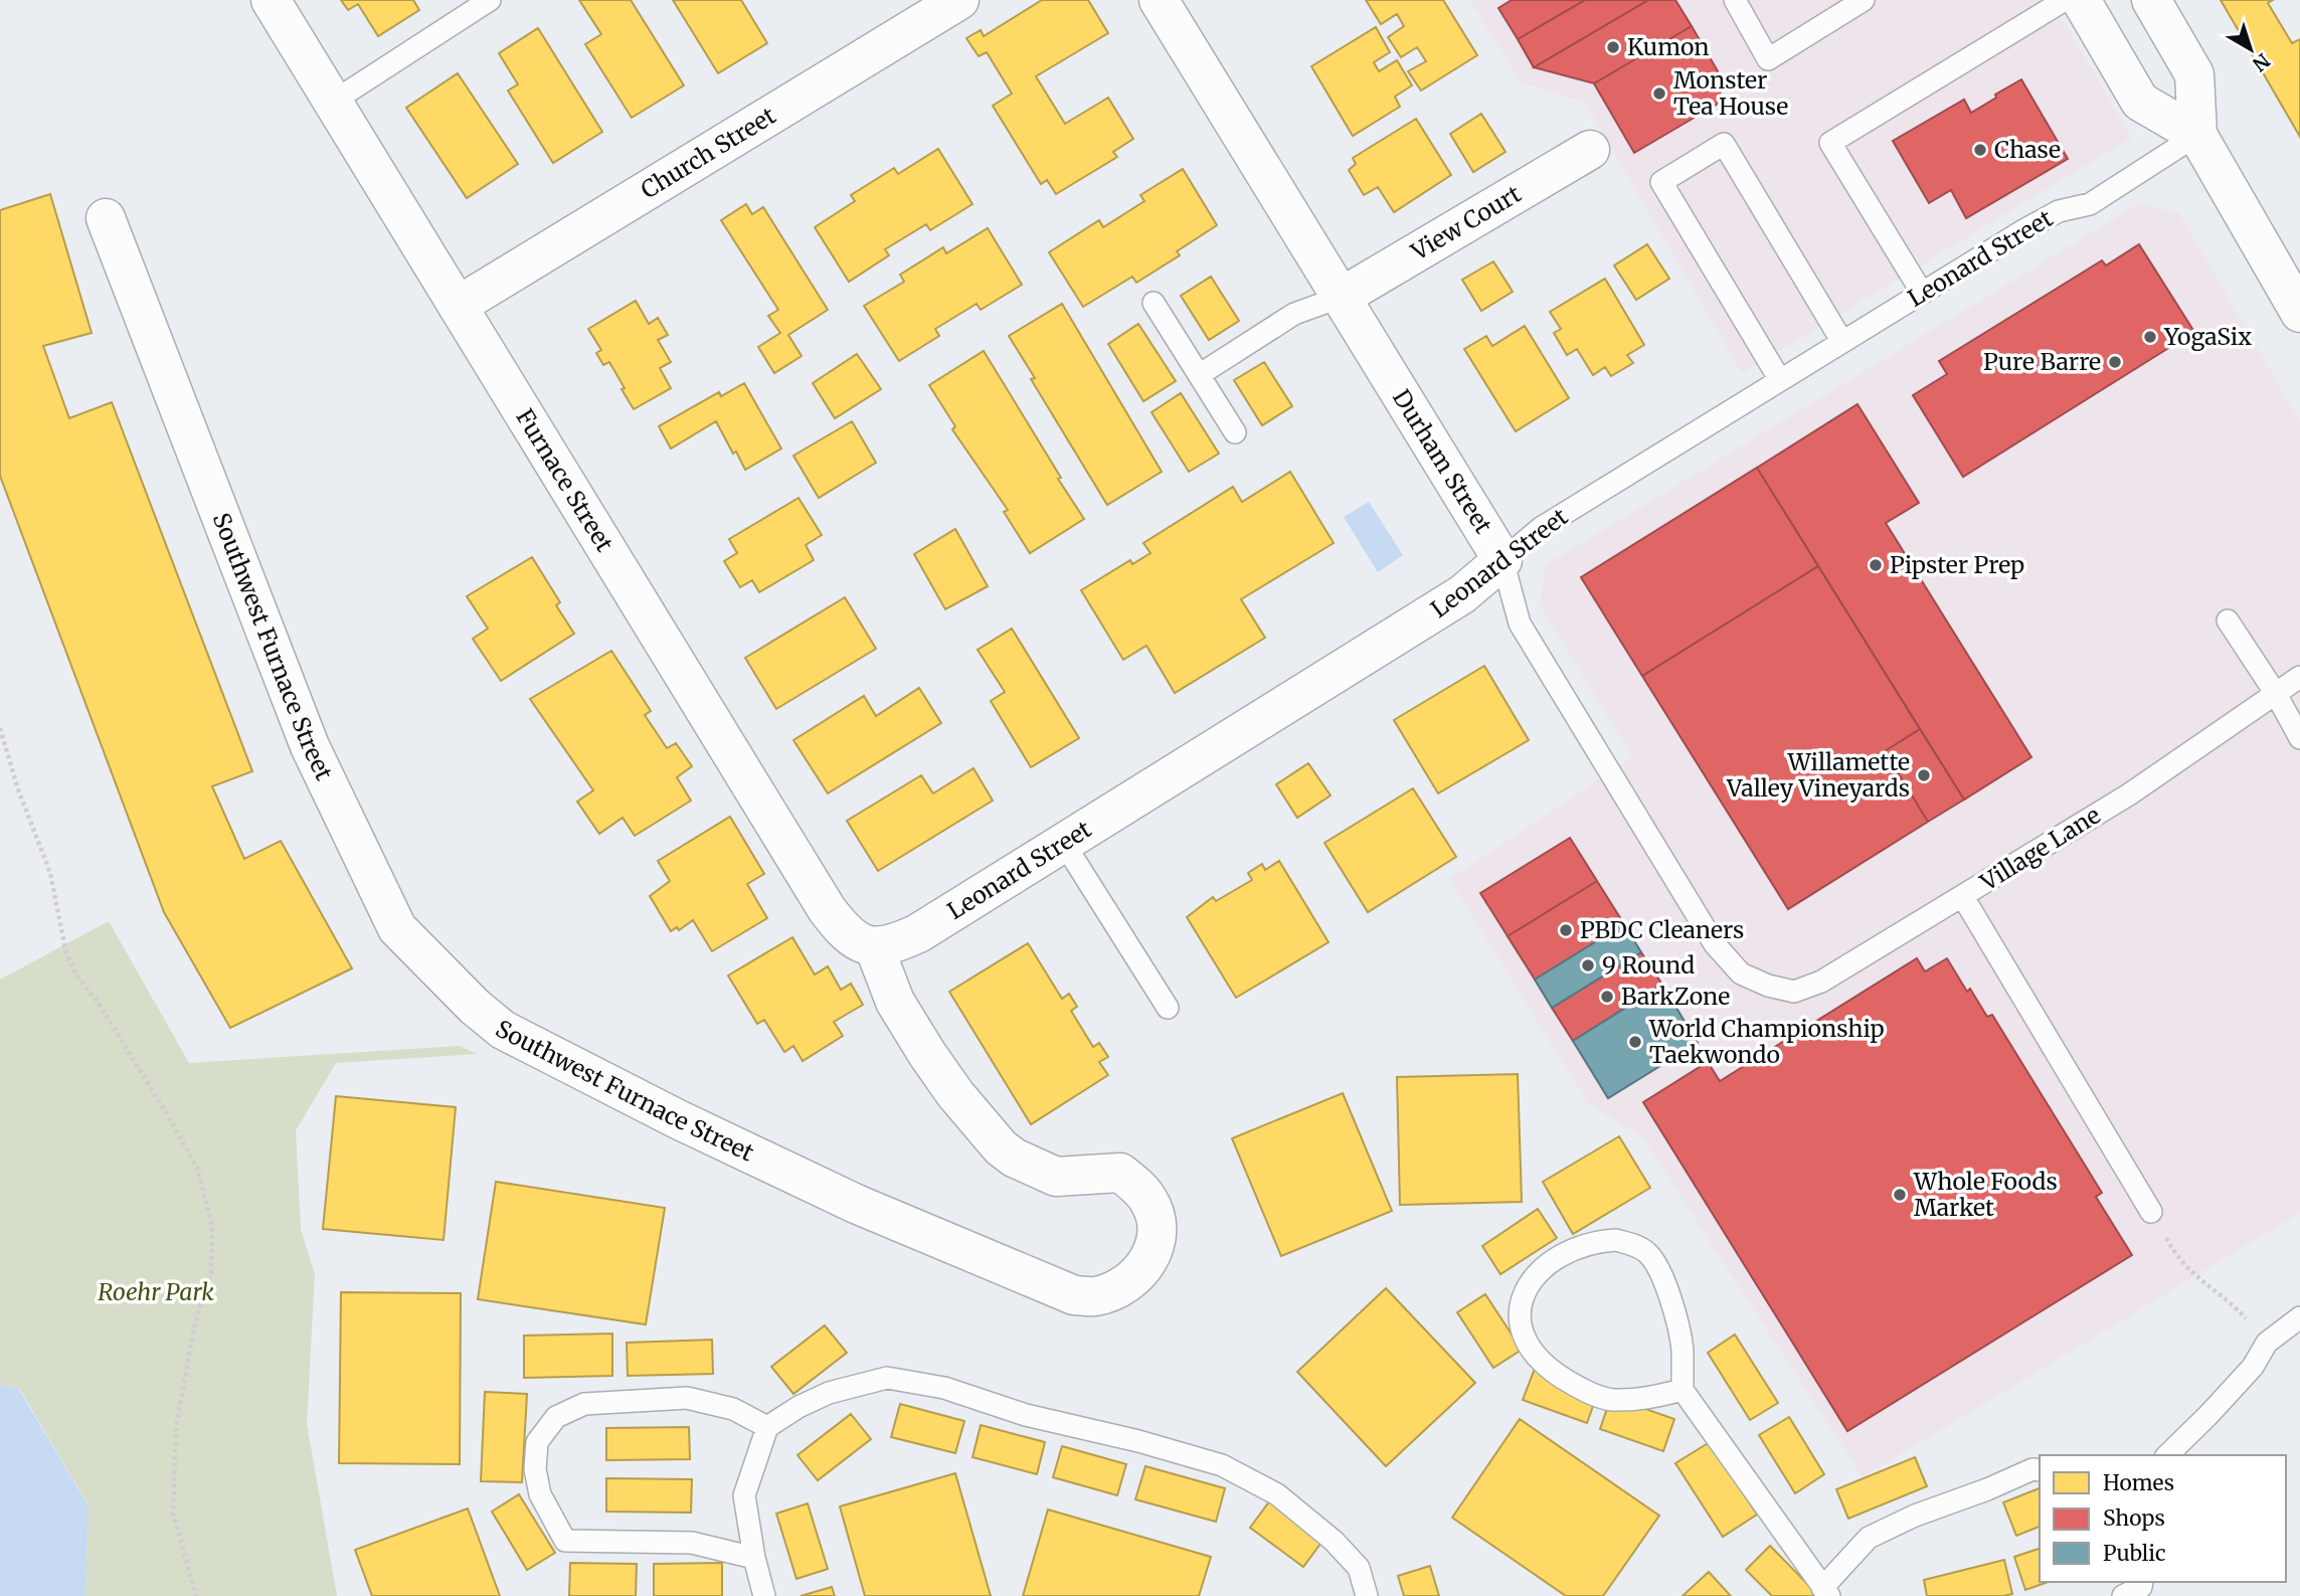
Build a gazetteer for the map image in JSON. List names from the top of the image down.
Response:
{
  "streets": {
    "street": [
      "Church Street",
      "View Court",
      "Leonard Street",
      "Durham Street",
      "Furnace Street",
      "Southwest Furnace Street"
    ],
    "lane": ["Village Lane"]
  },
  "crossings": [
    ["Church Street", "Furnace Street"],
    ["View Court", "Durham Street"],
    ["Leonard Street", "Durham Street"],
    ["Leonard Street", "Furnace Street"],
    ["Leonard Street", "Southwest Furnace Street"],
    ["Durham Street", "Village Lane"],
    ["Furnace Street", "Southwest Furnace Street"]
  ],
  "parks": ["Roehr Park"],
  "places": [
    "Kumon",
    "Monster Tea House",
    "Chase",
    "YogaSix",
    "Pure Barre",
    "Pipster Prep",
    "Willamette Valley Vineyards",
    "PBDC Cleaners",
    "9 Round",
    "BarkZone",
    "World Championship Taekwondo",
    "Whole Foods Market"
  ],
  "legend": ["Homes", "Shops", "Public"],
  "north": "bottom right"
}
